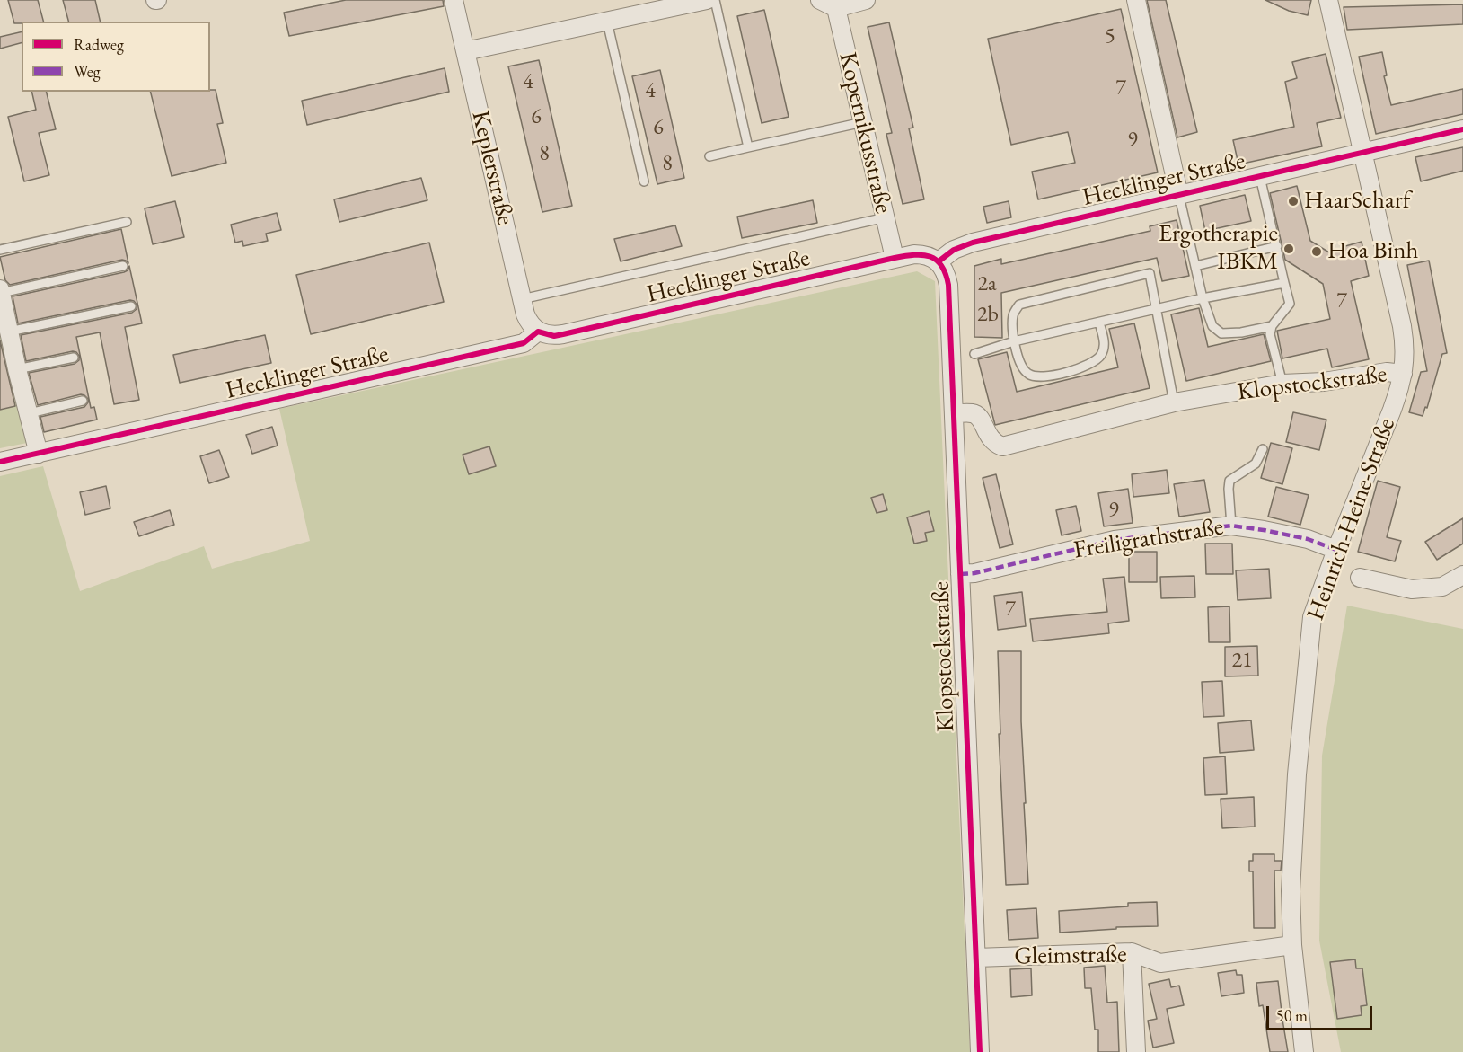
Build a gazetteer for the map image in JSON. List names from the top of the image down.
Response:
{
  "streets": {
    "street": [
      "Kopernikusstraße",
      "Keplerstraße",
      "Hecklinger Straße",
      "Klopstockstraße",
      "Heinrich-Heine-Straße",
      "Freiligrathstraße",
      "Gleimstraße"
    ]
  },
  "crossings": [
    ["Kopernikusstraße", "Hecklinger Straße"],
    ["Keplerstraße", "Hecklinger Straße"],
    ["Hecklinger Straße", "Klopstockstraße"],
    ["Hecklinger Straße", "Heinrich-Heine-Straße"],
    ["Klopstockstraße", "Heinrich-Heine-Straße"],
    ["Klopstockstraße", "Freiligrathstraße"],
    ["Klopstockstraße", "Gleimstraße"],
    ["Heinrich-Heine-Straße", "Freiligrathstraße"],
    ["Heinrich-Heine-Straße", "Gleimstraße"]
  ],
  "places": ["HaarScharf", "Ergotherapie IBKM", "Hoa Binh"],
  "house_numbers": [
    "5",
    "4",
    "7",
    "4",
    "6",
    "6",
    "9",
    "8",
    "8",
    "2a",
    "7",
    "2b",
    "9",
    "7",
    "21"
  ],
  "legend": ["Radweg", "Weg"],
  "scale_bar": "50 m"
}
